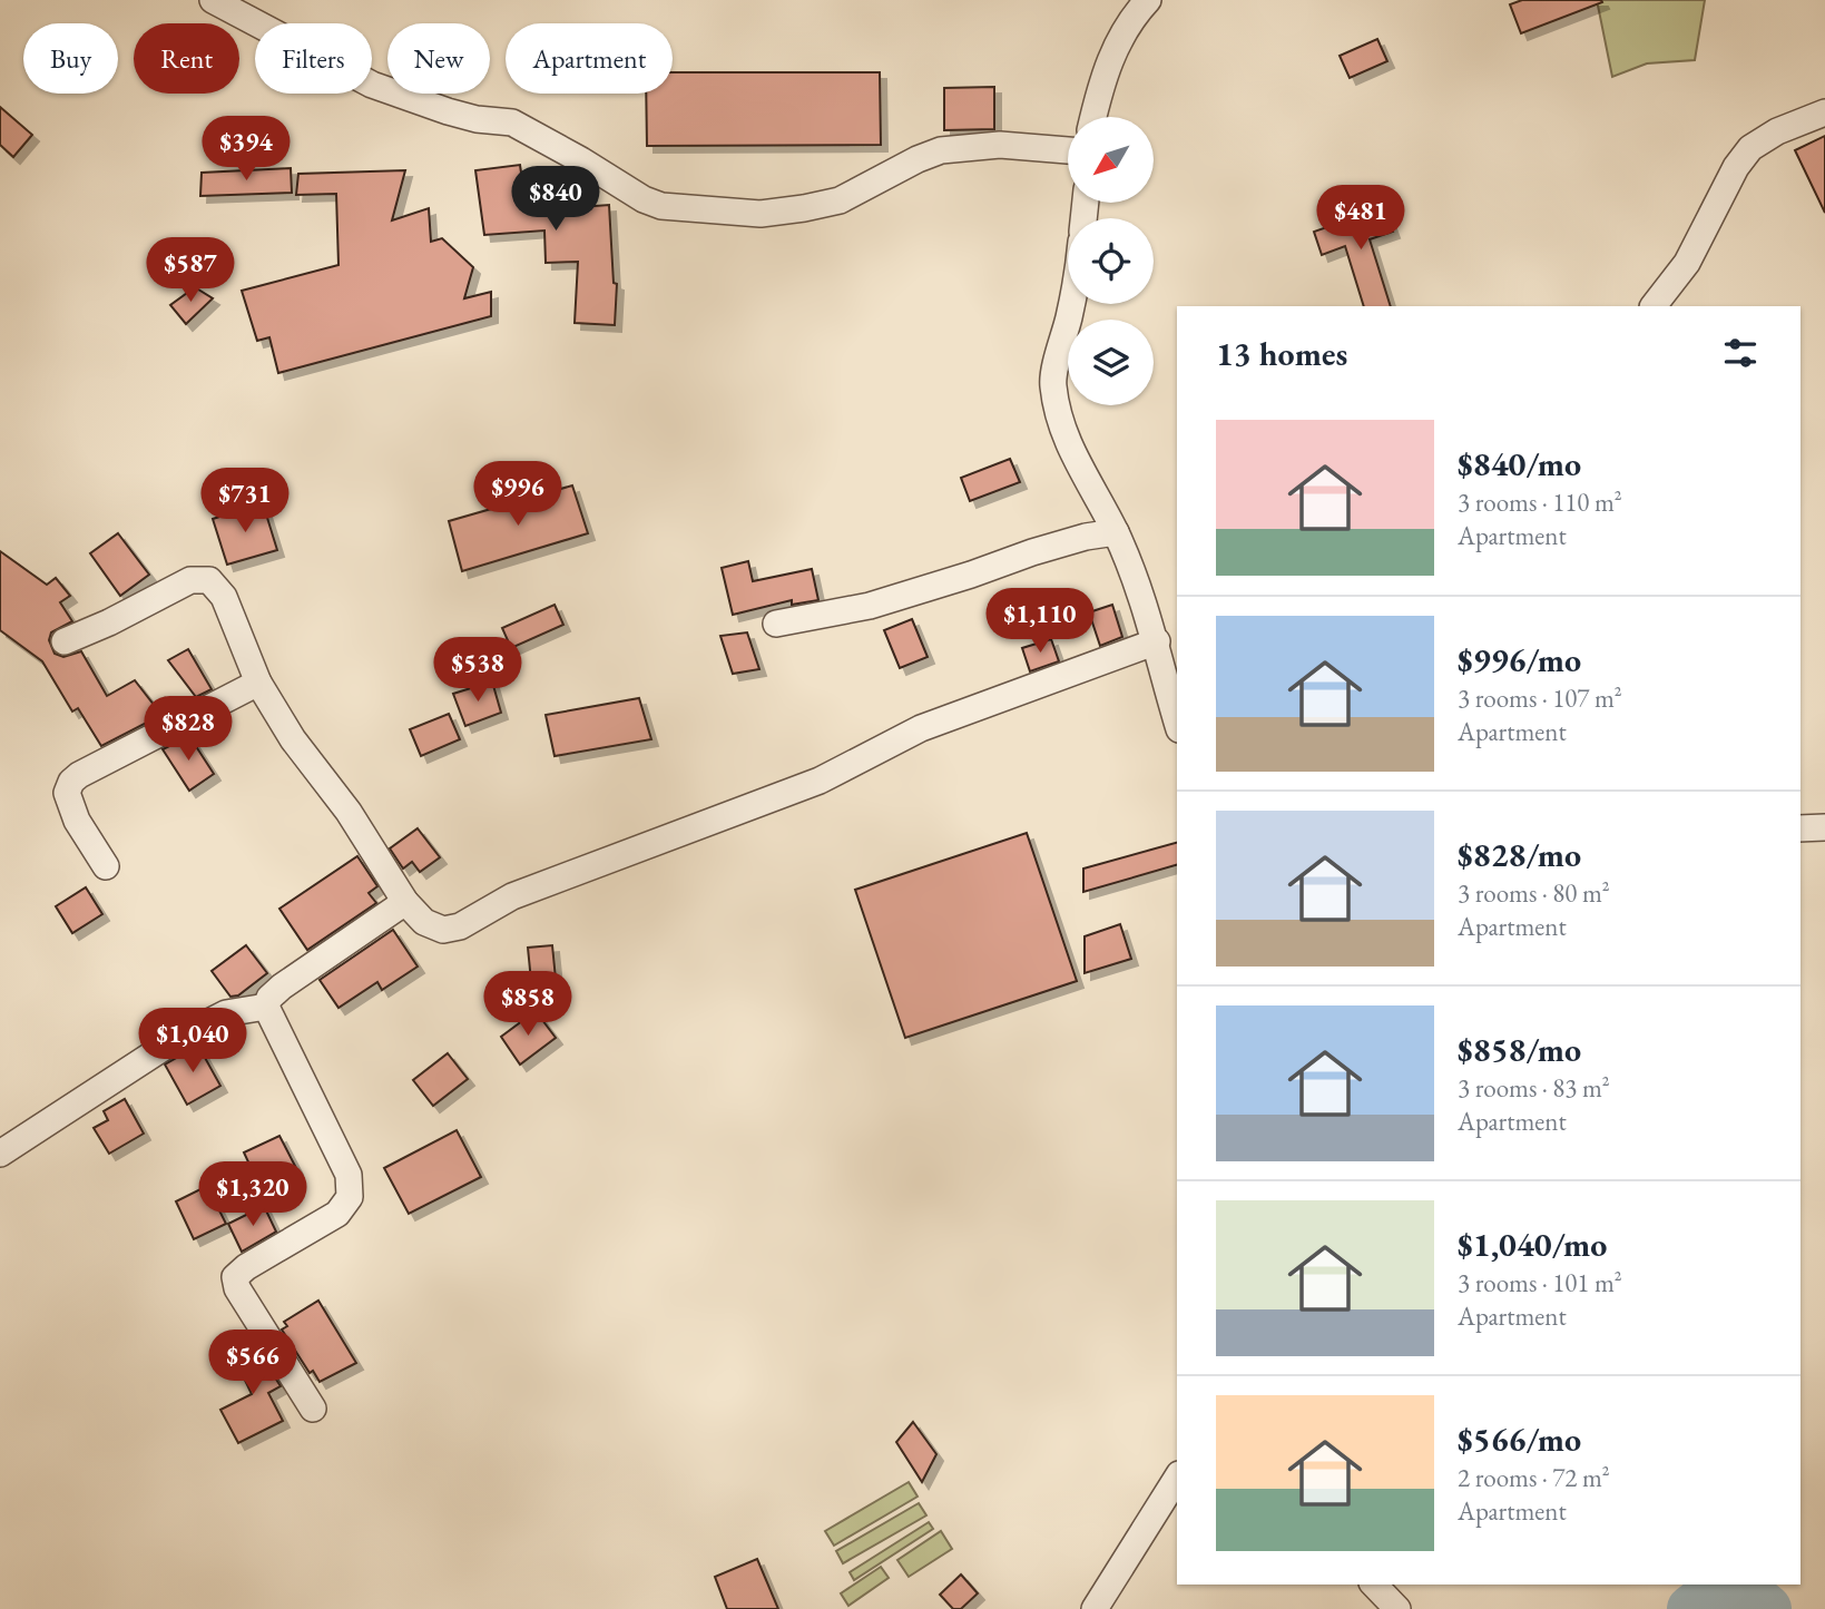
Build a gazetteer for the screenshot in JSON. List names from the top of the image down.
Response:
{
  "north": "bottom left",
  "page": {
    "chip": [
      "Buy",
      "Rent",
      "Filters",
      "New",
      "Apartment"
    ],
    "price": [
      "$394",
      "$840",
      "$481",
      "$587",
      "$996",
      "$731",
      "$1,110",
      "$538",
      "$828",
      "$858",
      "$1,040",
      "$1,320",
      "$566"
    ],
    "heading": "13 homes",
    "list": [
      {
        "name": "$840/mo",
        "note": "3 rooms · 110 m² · Apartment"
      },
      {
        "name": "$996/mo",
        "note": "3 rooms · 107 m² · Apartment"
      },
      {
        "name": "$828/mo",
        "note": "3 rooms · 80 m² · Apartment"
      },
      {
        "name": "$858/mo",
        "note": "3 rooms · 83 m² · Apartment"
      },
      {
        "name": "$1,040/mo",
        "note": "3 rooms · 101 m² · Apartment"
      },
      {
        "name": "$566/mo",
        "note": "2 rooms · 72 m² · Apartment"
      }
    ]
  }
}
